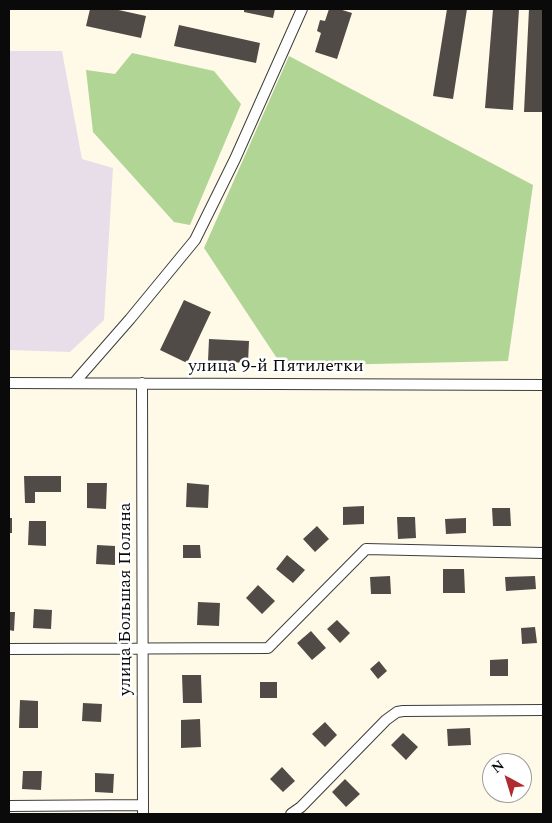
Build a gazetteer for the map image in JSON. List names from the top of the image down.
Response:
{
  "streets": {
    "street": ["улица 9-й Пятилетки", "улица Большая Поляна"]
  },
  "crossings": [
    ["улица 9-й Пятилетки", "улица Большая Поляна"]
  ],
  "north": "top left"
}
